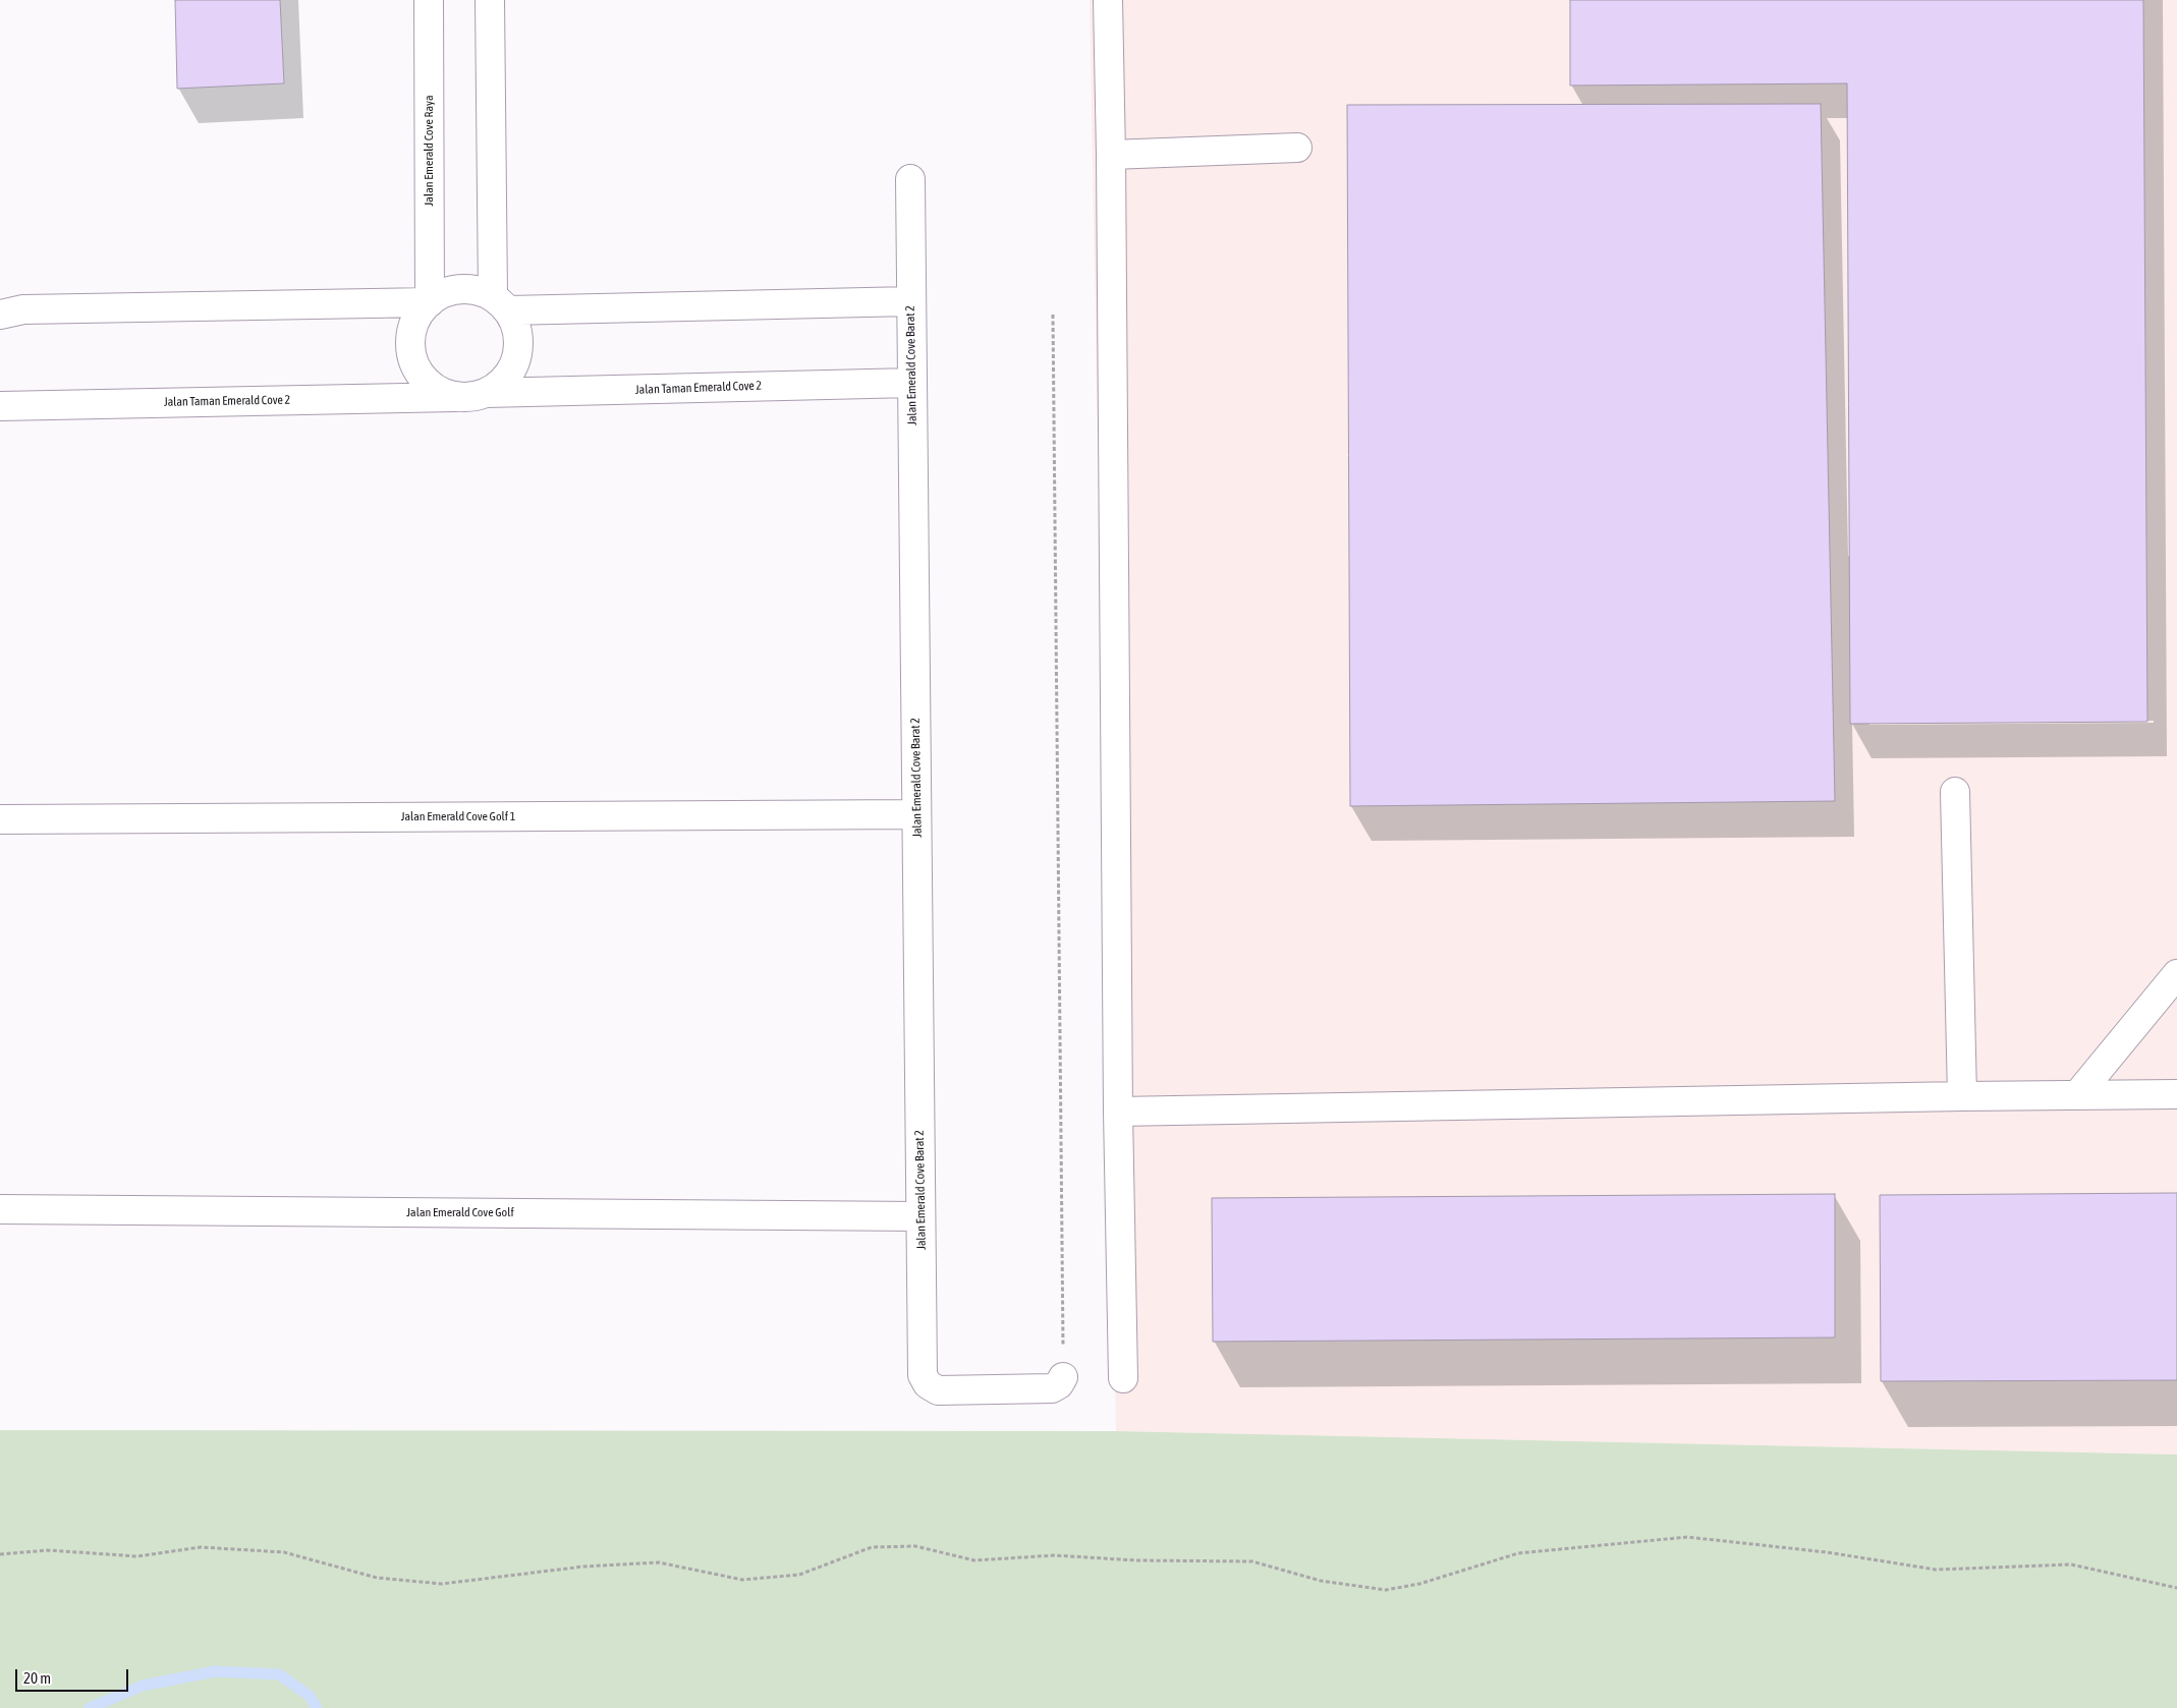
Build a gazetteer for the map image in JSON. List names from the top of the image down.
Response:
{
  "streets": {
    "street": [
      "Jalan Emerald Cove Raya",
      "Jalan Emerald Cove Barat 2",
      "Jalan Taman Emerald Cove 2",
      "Jalan Emerald Cove Golf 1",
      "Jalan Emerald Cove Golf"
    ]
  },
  "crossings": [
    ["Jalan Emerald Cove Raya", "Jalan Taman Emerald Cove 2"],
    ["Jalan Emerald Cove Barat 2", "Jalan Taman Emerald Cove 2"],
    ["Jalan Emerald Cove Barat 2", "Jalan Emerald Cove Golf 1"],
    ["Jalan Emerald Cove Barat 2", "Jalan Emerald Cove Golf"]
  ],
  "scale_bar": "20 m"
}
